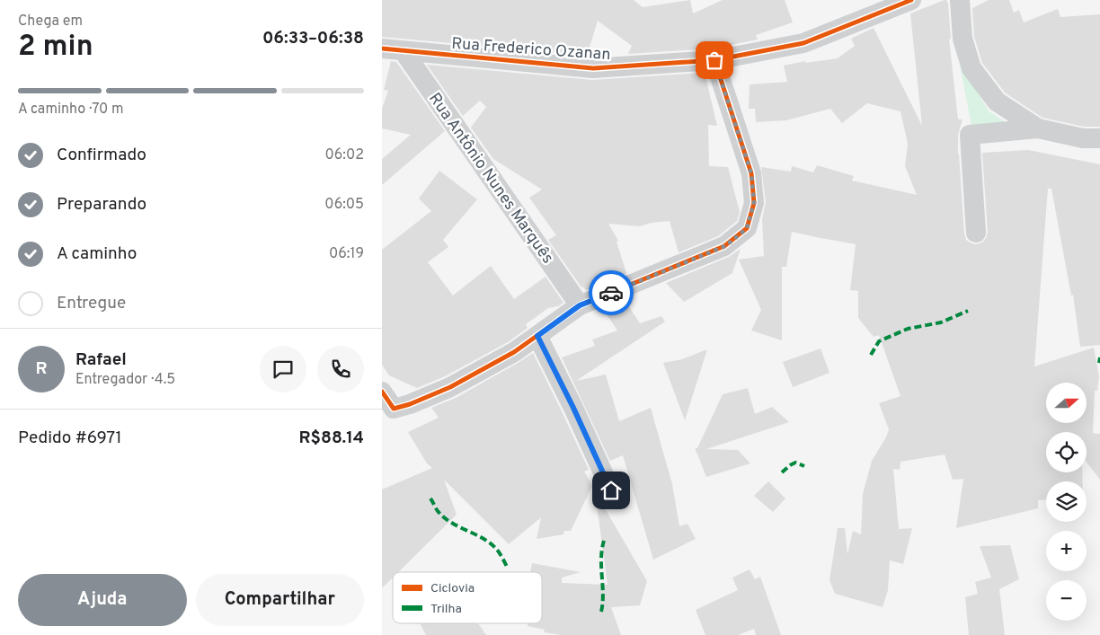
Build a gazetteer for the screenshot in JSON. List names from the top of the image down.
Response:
{
  "streets": {
    "street": ["Rua Frederico Ozanan", "Rua Antônio Nunes Marquês"]
  },
  "crossings": [
    ["Rua Frederico Ozanan", "Rua Antônio Nunes Marquês"]
  ],
  "legend": ["Ciclovia", "Trilha"],
  "north": "right",
  "page": {
    "heading": ["2 min", "Chega em", "06:33–06:38"],
    "panel": [
      "Rafael",
      "Entregador · 4.5",
      "Pedido #6971",
      "R$88.14"
    ],
    "bar": "A caminho · 70 m",
    "list": [
      ["Confirmado", "06:02"],
      ["Preparando", "06:05"],
      ["A caminho", "06:19"],
      "Entregue"
    ],
    "round": "R",
    "map_buttons": ["+", "−"],
    "buttons": ["Ajuda", "Compartilhar"]
  }
}
